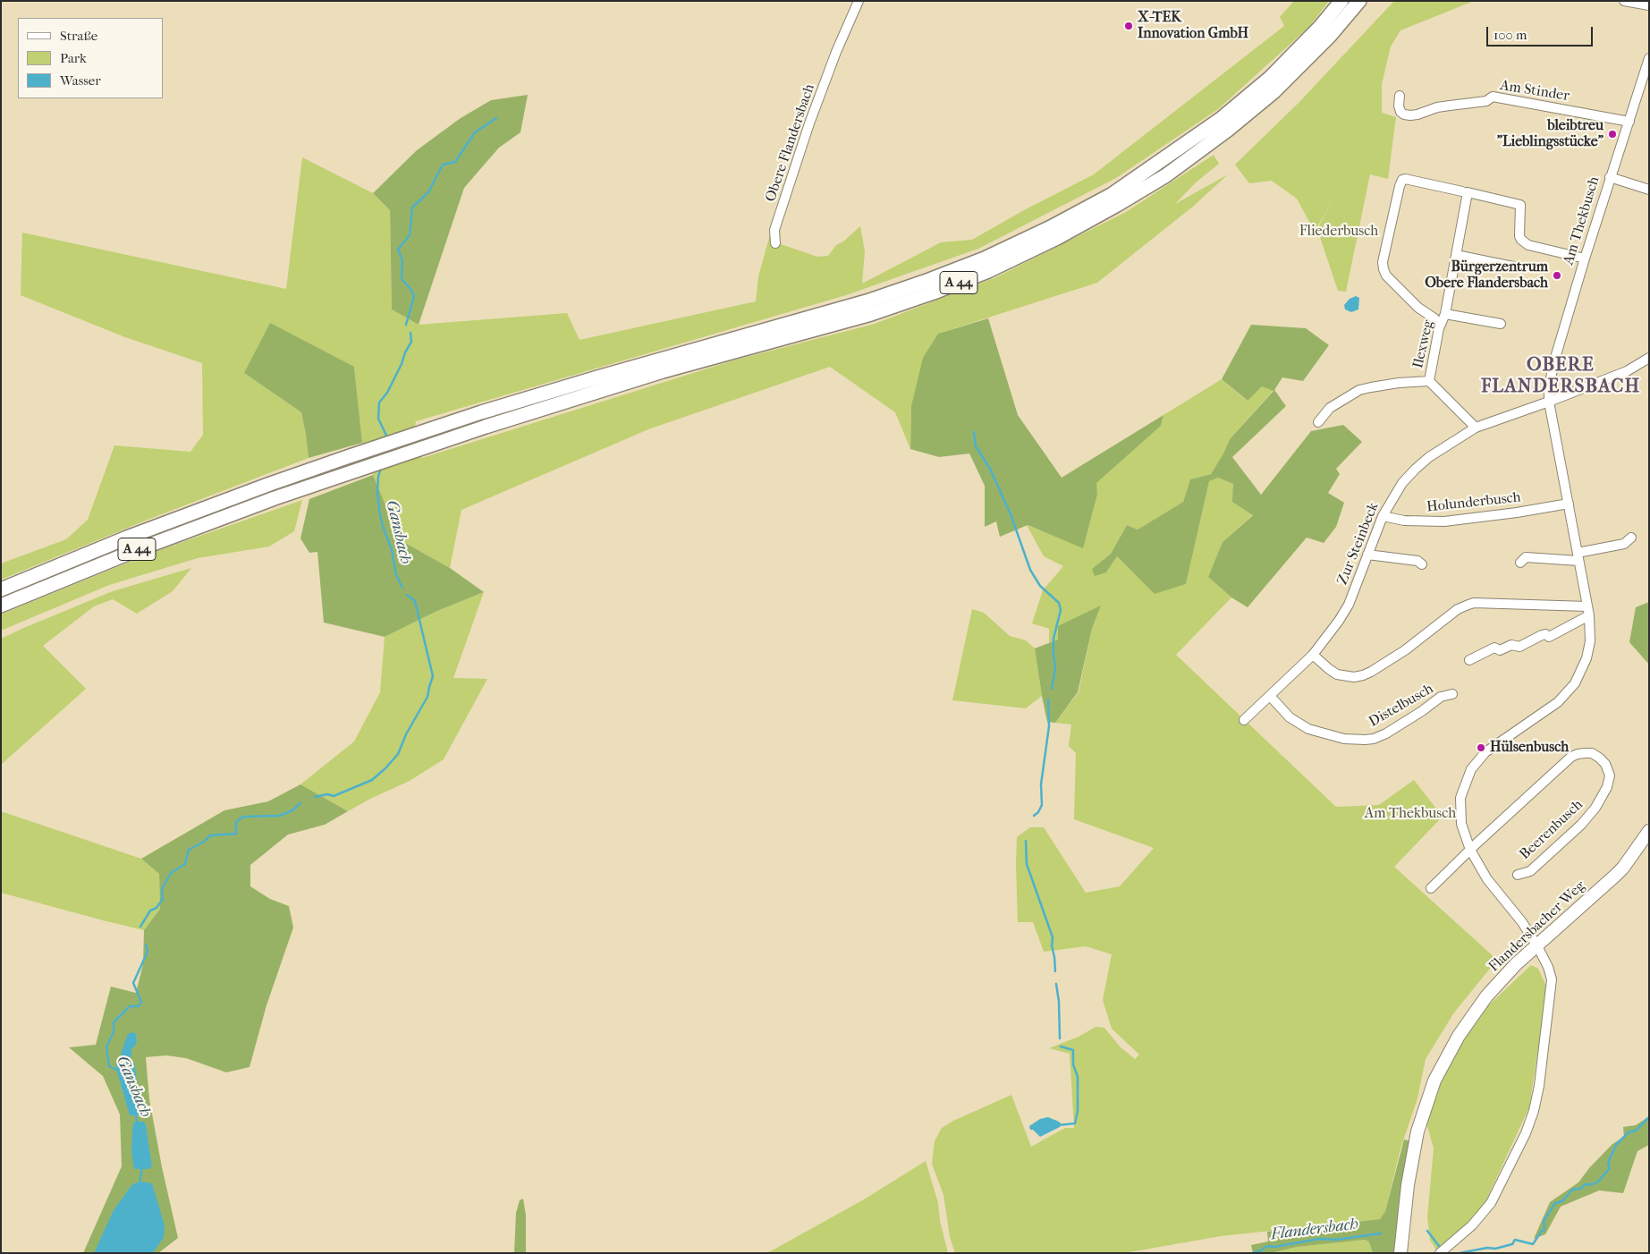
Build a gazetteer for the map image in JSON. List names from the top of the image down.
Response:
{
  "streets": {
    "highway": ["A 44"],
    "main road": ["Flandersbacher Weg"],
    "street": [
      "Am Stinder",
      "Obere Flandersbach",
      "Am Thekbusch",
      "Ilexweg",
      "Holunderbusch",
      "Zur Steinbeck",
      "Distelbusch",
      "Beerenbusch"
    ]
  },
  "crossings": [
    ["Am Stinder", "Am Thekbusch"],
    ["Am Thekbusch", "Holunderbusch"],
    ["Am Thekbusch", "Zur Steinbeck"],
    ["Am Thekbusch", "Beerenbusch"],
    ["Am Thekbusch", "Flandersbacher Weg"],
    ["Holunderbusch", "Zur Steinbeck"],
    ["Zur Steinbeck", "Distelbusch"]
  ],
  "districts": ["OBERE FLANDERSBACH"],
  "water": ["Gansbach", "Flandersbach"],
  "parks": ["Fliederbusch", "Am Thekbusch"],
  "places": [
    "X-TEK Innovation GmbH",
    "bleibtreu \"Lieblingsstücke\"",
    "Bürgerzentrum Obere Flandersbach",
    "Hülsenbusch"
  ],
  "legend": ["Straße", "Park", "Wasser"],
  "scale_bar": "100 m"
}
